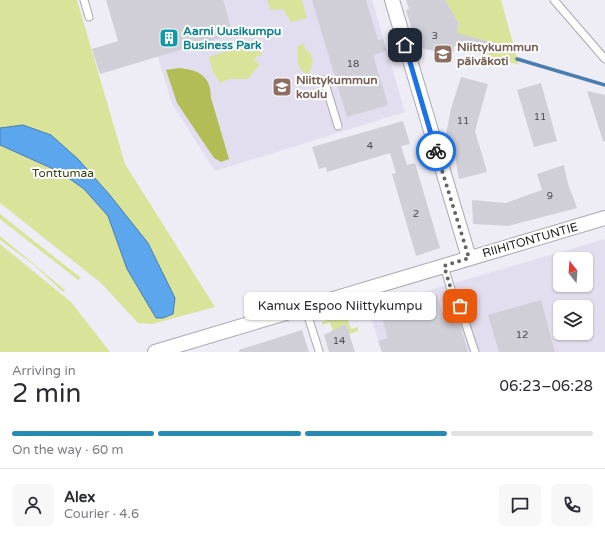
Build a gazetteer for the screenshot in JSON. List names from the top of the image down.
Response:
{
  "streets": {
    "street": ["RIIHITONTUNTIE"]
  },
  "parks": ["Tonttumaa"],
  "places": {
    "building": ["Aarni Uusikumpu Business Park"],
    "school or university": ["Niittykummun päiväkoti", "Niittykummun koulu"],
    "other": ["Kamux Espoo Niittykumpu"]
  },
  "house_numbers": [
    "3",
    "18",
    "11",
    "11",
    "4",
    "9",
    "2",
    "12",
    "14"
  ],
  "north": "top",
  "page": {
    "bubble": "Kamux Espoo Niittykumpu",
    "heading": ["2 min", "Arriving in", "06:23–06:28"],
    "panel": ["Alex", "Courier · 4.6"],
    "bar": "On the way · 60 m"
  }
}
